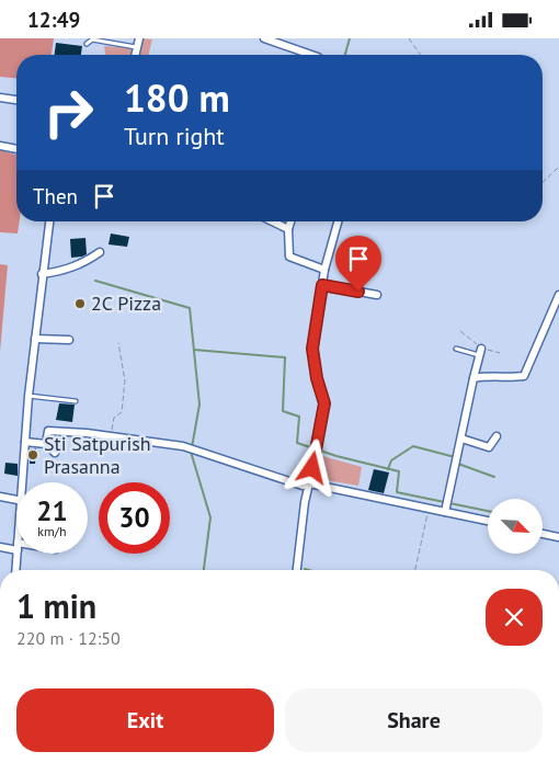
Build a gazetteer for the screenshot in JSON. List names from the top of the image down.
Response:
{
  "places": ["2C Pizza", "Sti Satpurish Prasanna"],
  "north": "bottom right",
  "page": {
    "status": "12:49",
    "turn": ["180 m", "Turn right"],
    "then": "Then",
    "speed": "21 km/h",
    "limit": "30",
    "heading": ["1 min", "220 m · 12:50"],
    "buttons": ["Exit", "Share"]
  }
}
